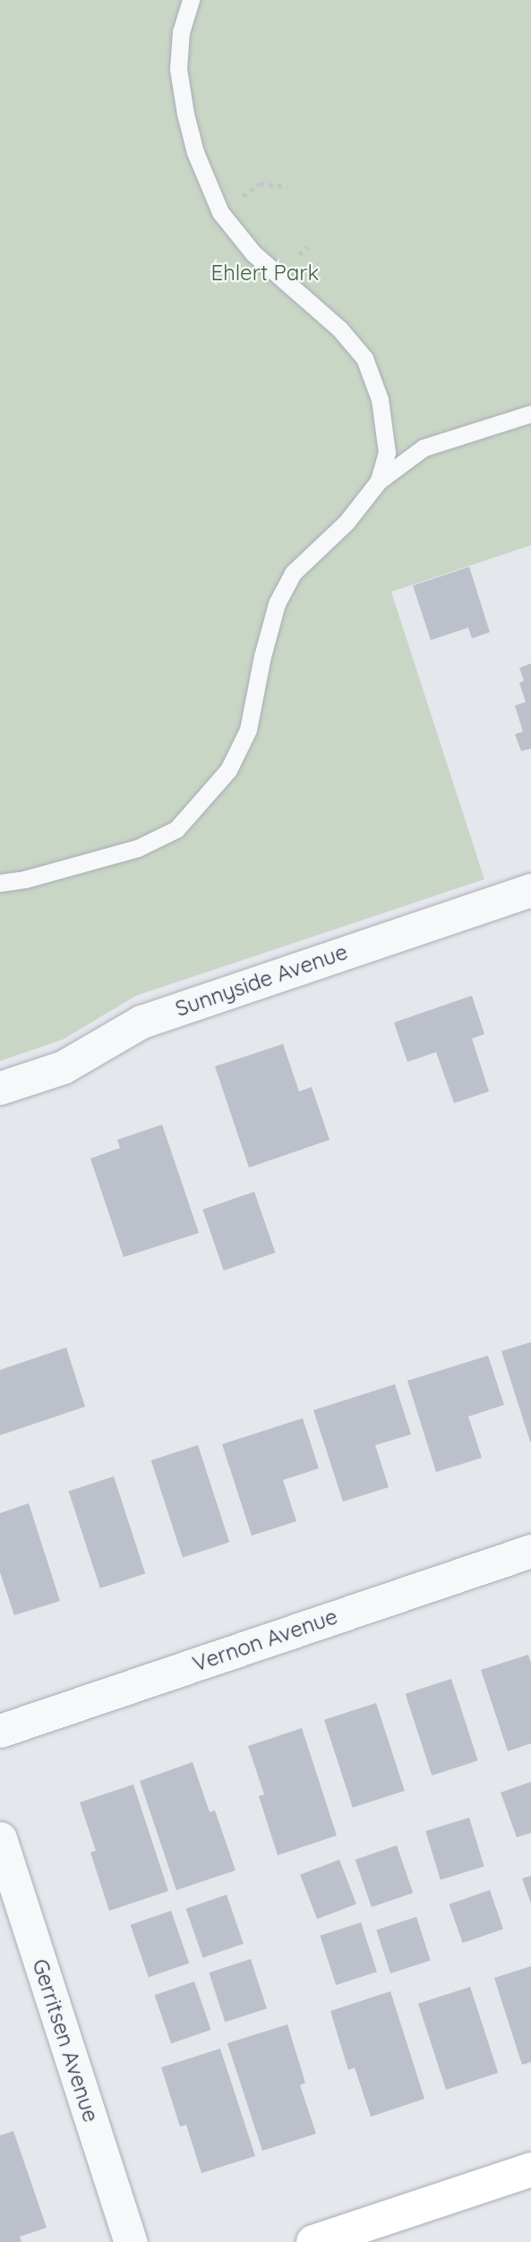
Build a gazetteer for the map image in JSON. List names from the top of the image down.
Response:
{
  "streets": {
    "street": ["Sunnyside Avenue", "Vernon Avenue", "Gerritsen Avenue"]
  },
  "parks": ["Ehlert Park"]
}
